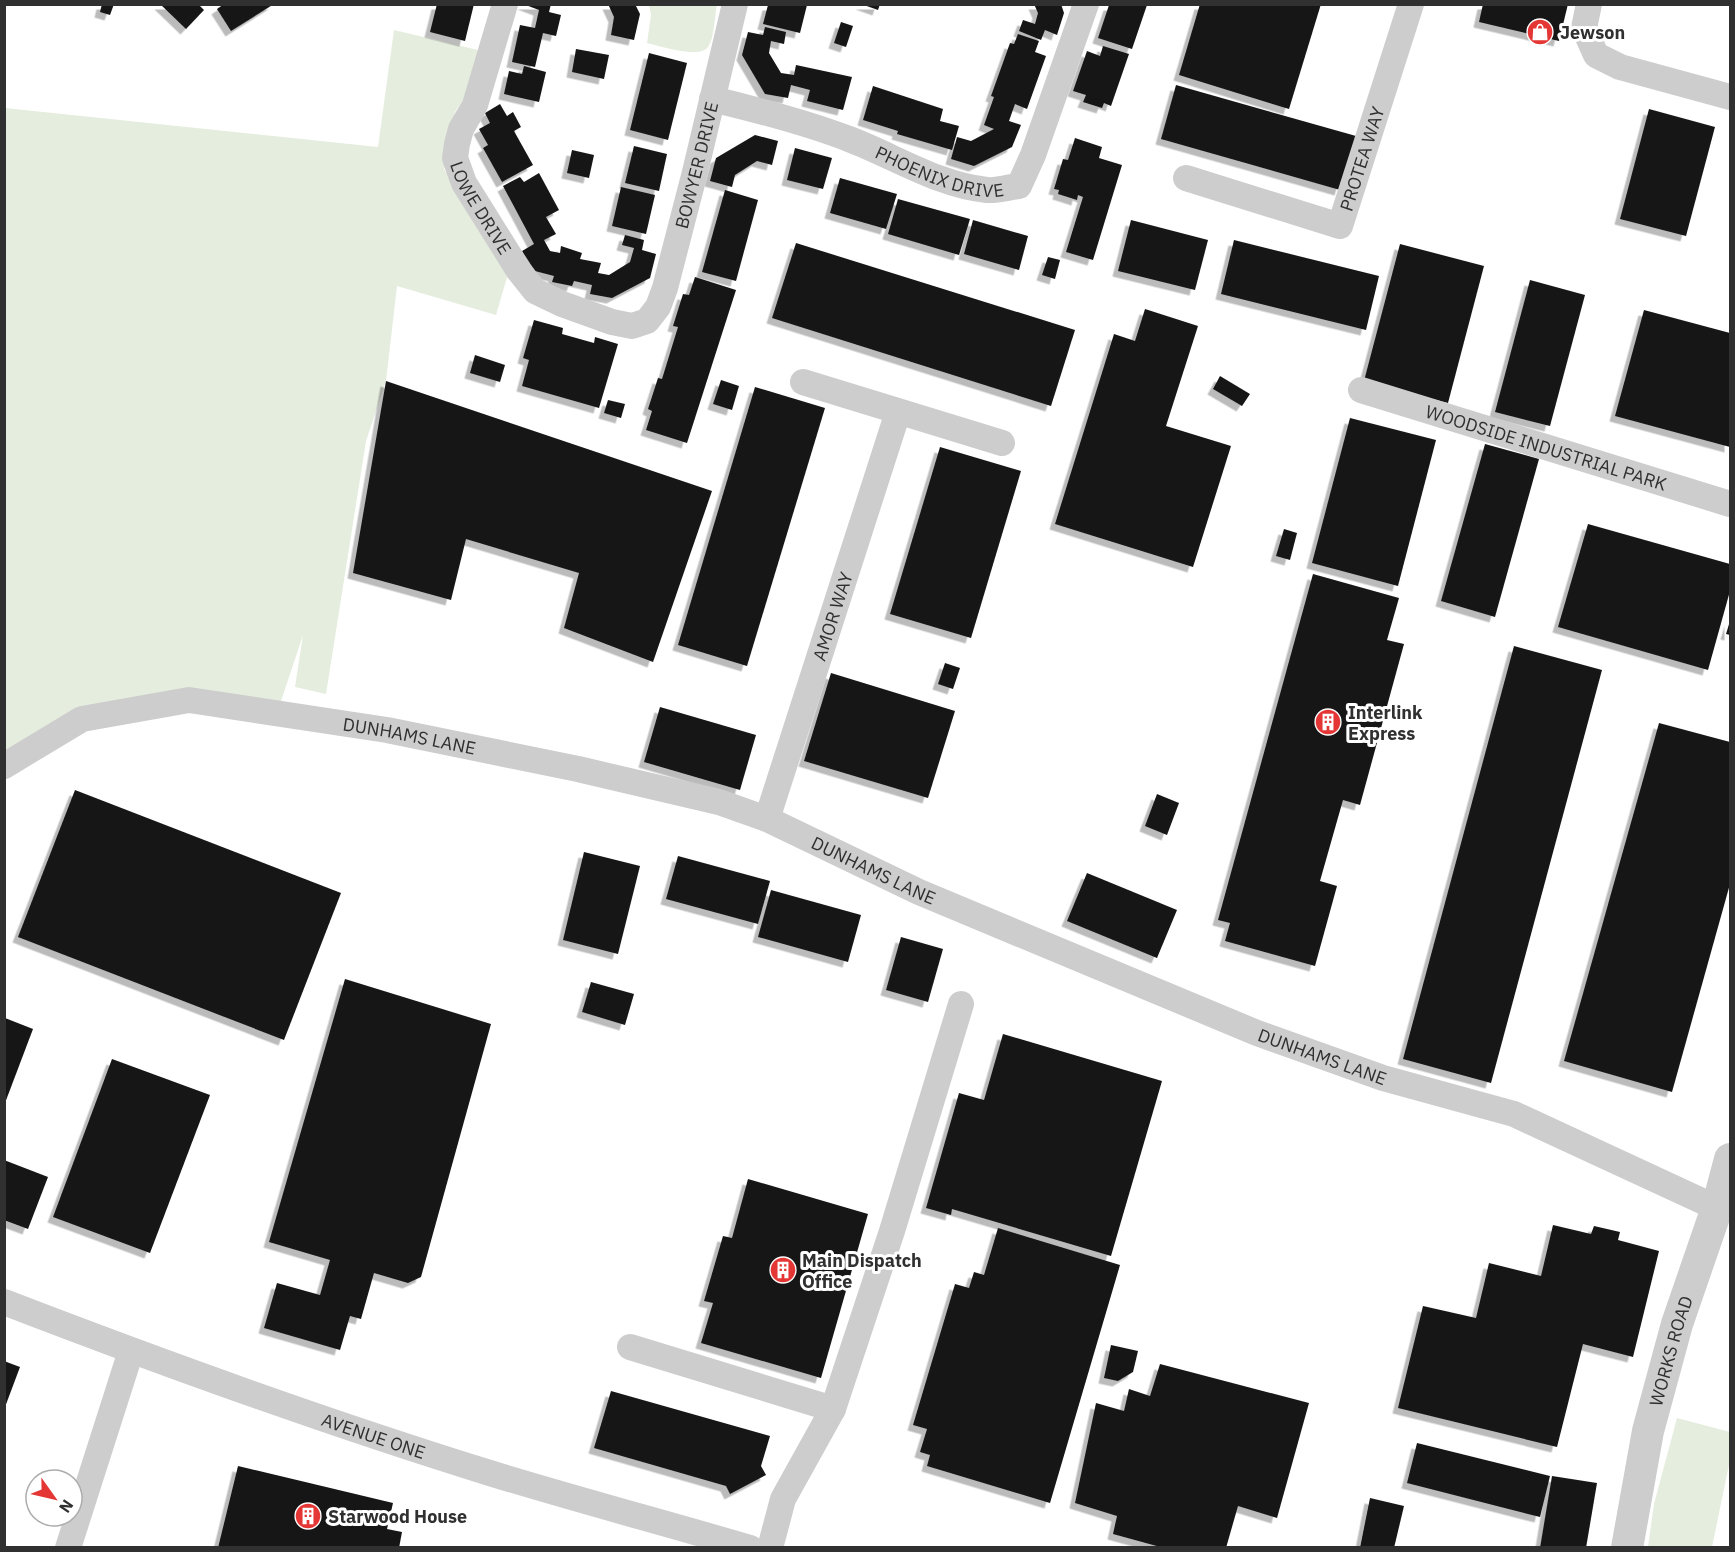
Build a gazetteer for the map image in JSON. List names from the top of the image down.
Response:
{
  "streets": {
    "street": [
      "PROTEA WAY",
      "BOWYER DRIVE",
      "PHOENIX DRIVE",
      "LOWE DRIVE",
      "WOODSIDE INDUSTRIAL PARK",
      "AMOR WAY",
      "DUNHAMS LANE",
      "WORKS ROAD",
      "AVENUE ONE"
    ]
  },
  "crossings": [
    ["BOWYER DRIVE", "PHOENIX DRIVE"],
    ["BOWYER DRIVE", "LOWE DRIVE"],
    ["AMOR WAY", "DUNHAMS LANE"],
    ["DUNHAMS LANE", "WORKS ROAD"]
  ],
  "places": {
    "shop": ["Jewson"],
    "building": ["Interlink Express", "Main Dispatch Office", "Starwood House"]
  },
  "north": "bottom right"
}
